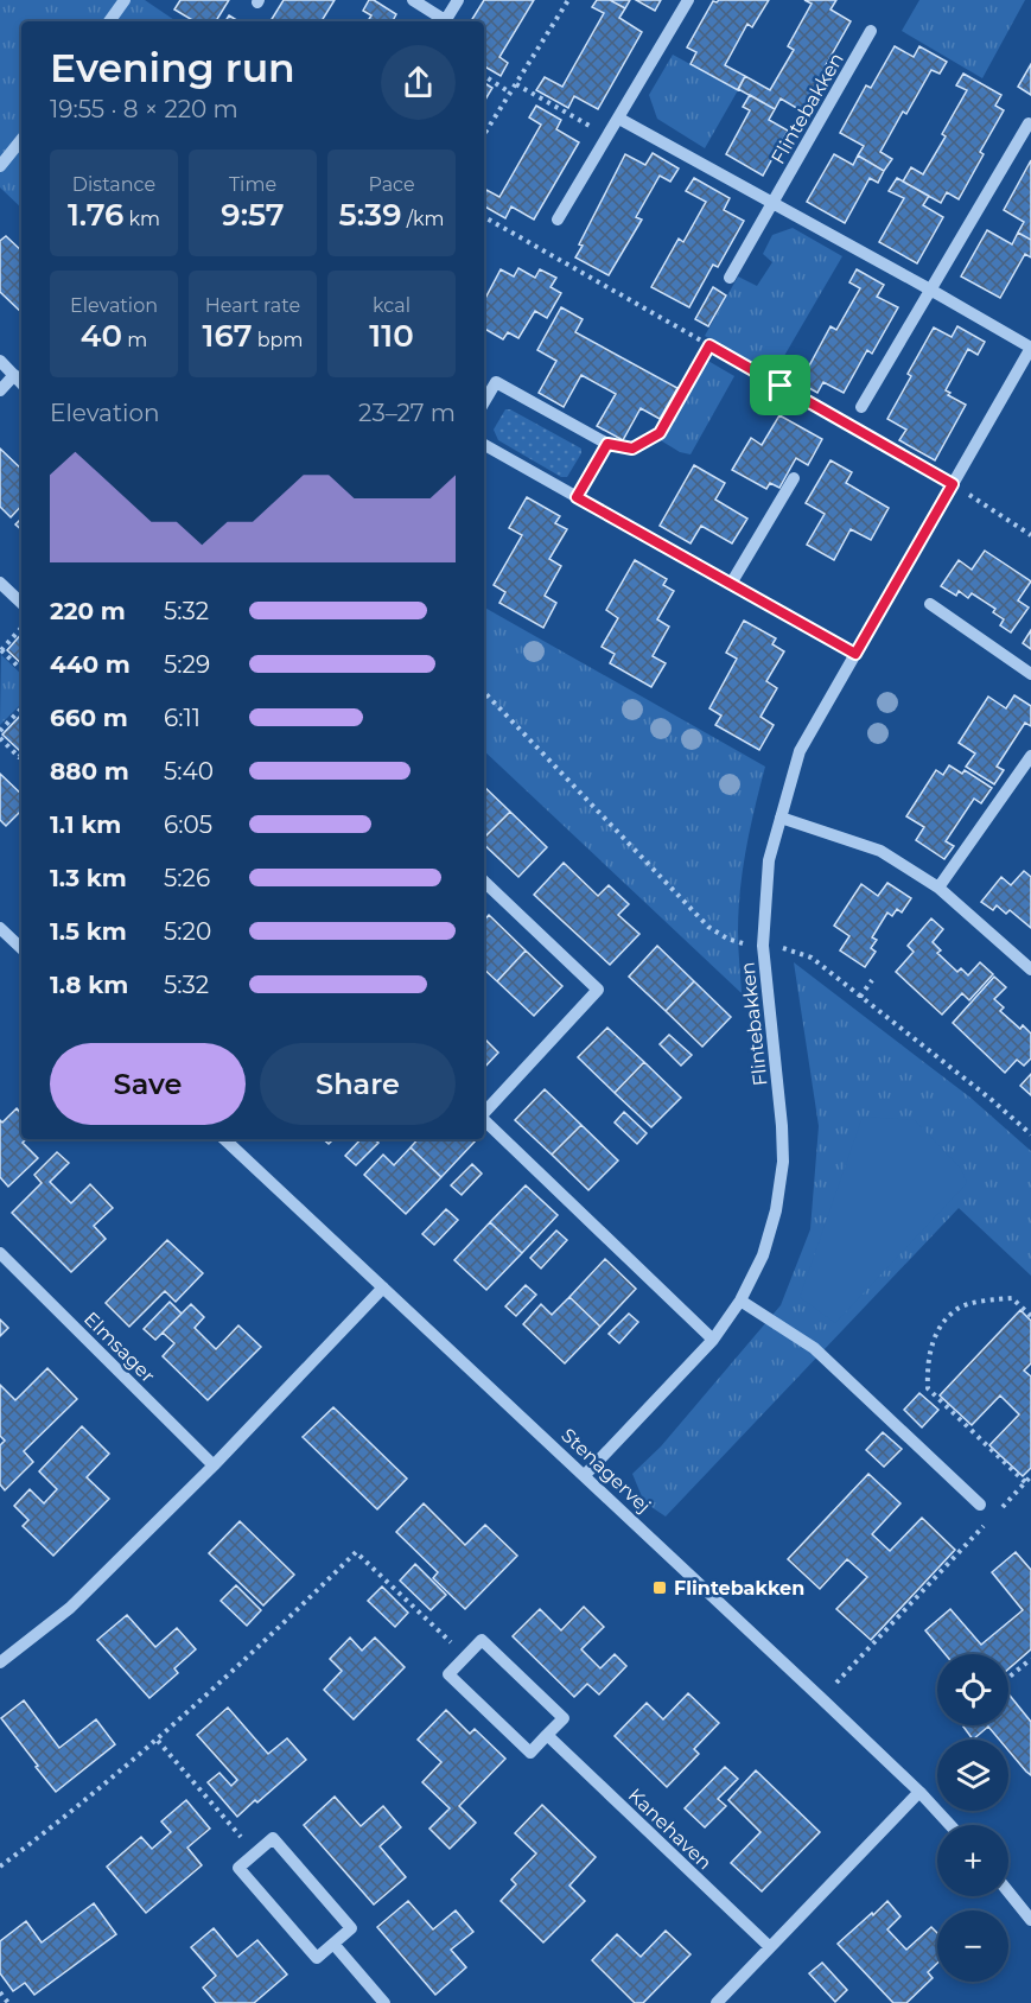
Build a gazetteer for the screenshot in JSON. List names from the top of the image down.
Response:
{
  "streets": {
    "street": [
      "Flintebakken",
      "Elmsager",
      "Stenagervej",
      "Kanehaven"
    ]
  },
  "crossings": [
    ["Flintebakken", "Stenagervej"]
  ],
  "places": {
    "transit": ["Flintebakken"]
  },
  "page": {
    "heading": ["Evening run", "19:55 · 8 × 220 m"],
    "stats": [
      ["Distance", "1.76 km"],
      ["Time", "9:57"],
      ["Pace", "5:39 /km"],
      ["Elevation", "40 m"],
      ["Heart rate", "167 bpm"],
      ["kcal", "110"]
    ],
    "chart": ["Elevation", "23–27 m"],
    "list": [
      {
        "name": "220 m",
        "note": "5:32"
      },
      {
        "name": "440 m",
        "note": "5:29"
      },
      {
        "name": "660 m",
        "note": "6:11"
      },
      {
        "name": "880 m",
        "note": "5:40"
      },
      {
        "name": "1.1 km",
        "note": "6:05"
      },
      {
        "name": "1.3 km",
        "note": "5:26"
      },
      {
        "name": "1.5 km",
        "note": "5:20"
      },
      {
        "name": "1.8 km",
        "note": "5:32"
      }
    ],
    "buttons": ["Save", "Share"],
    "map_buttons": ["+", "−"]
  }
}
